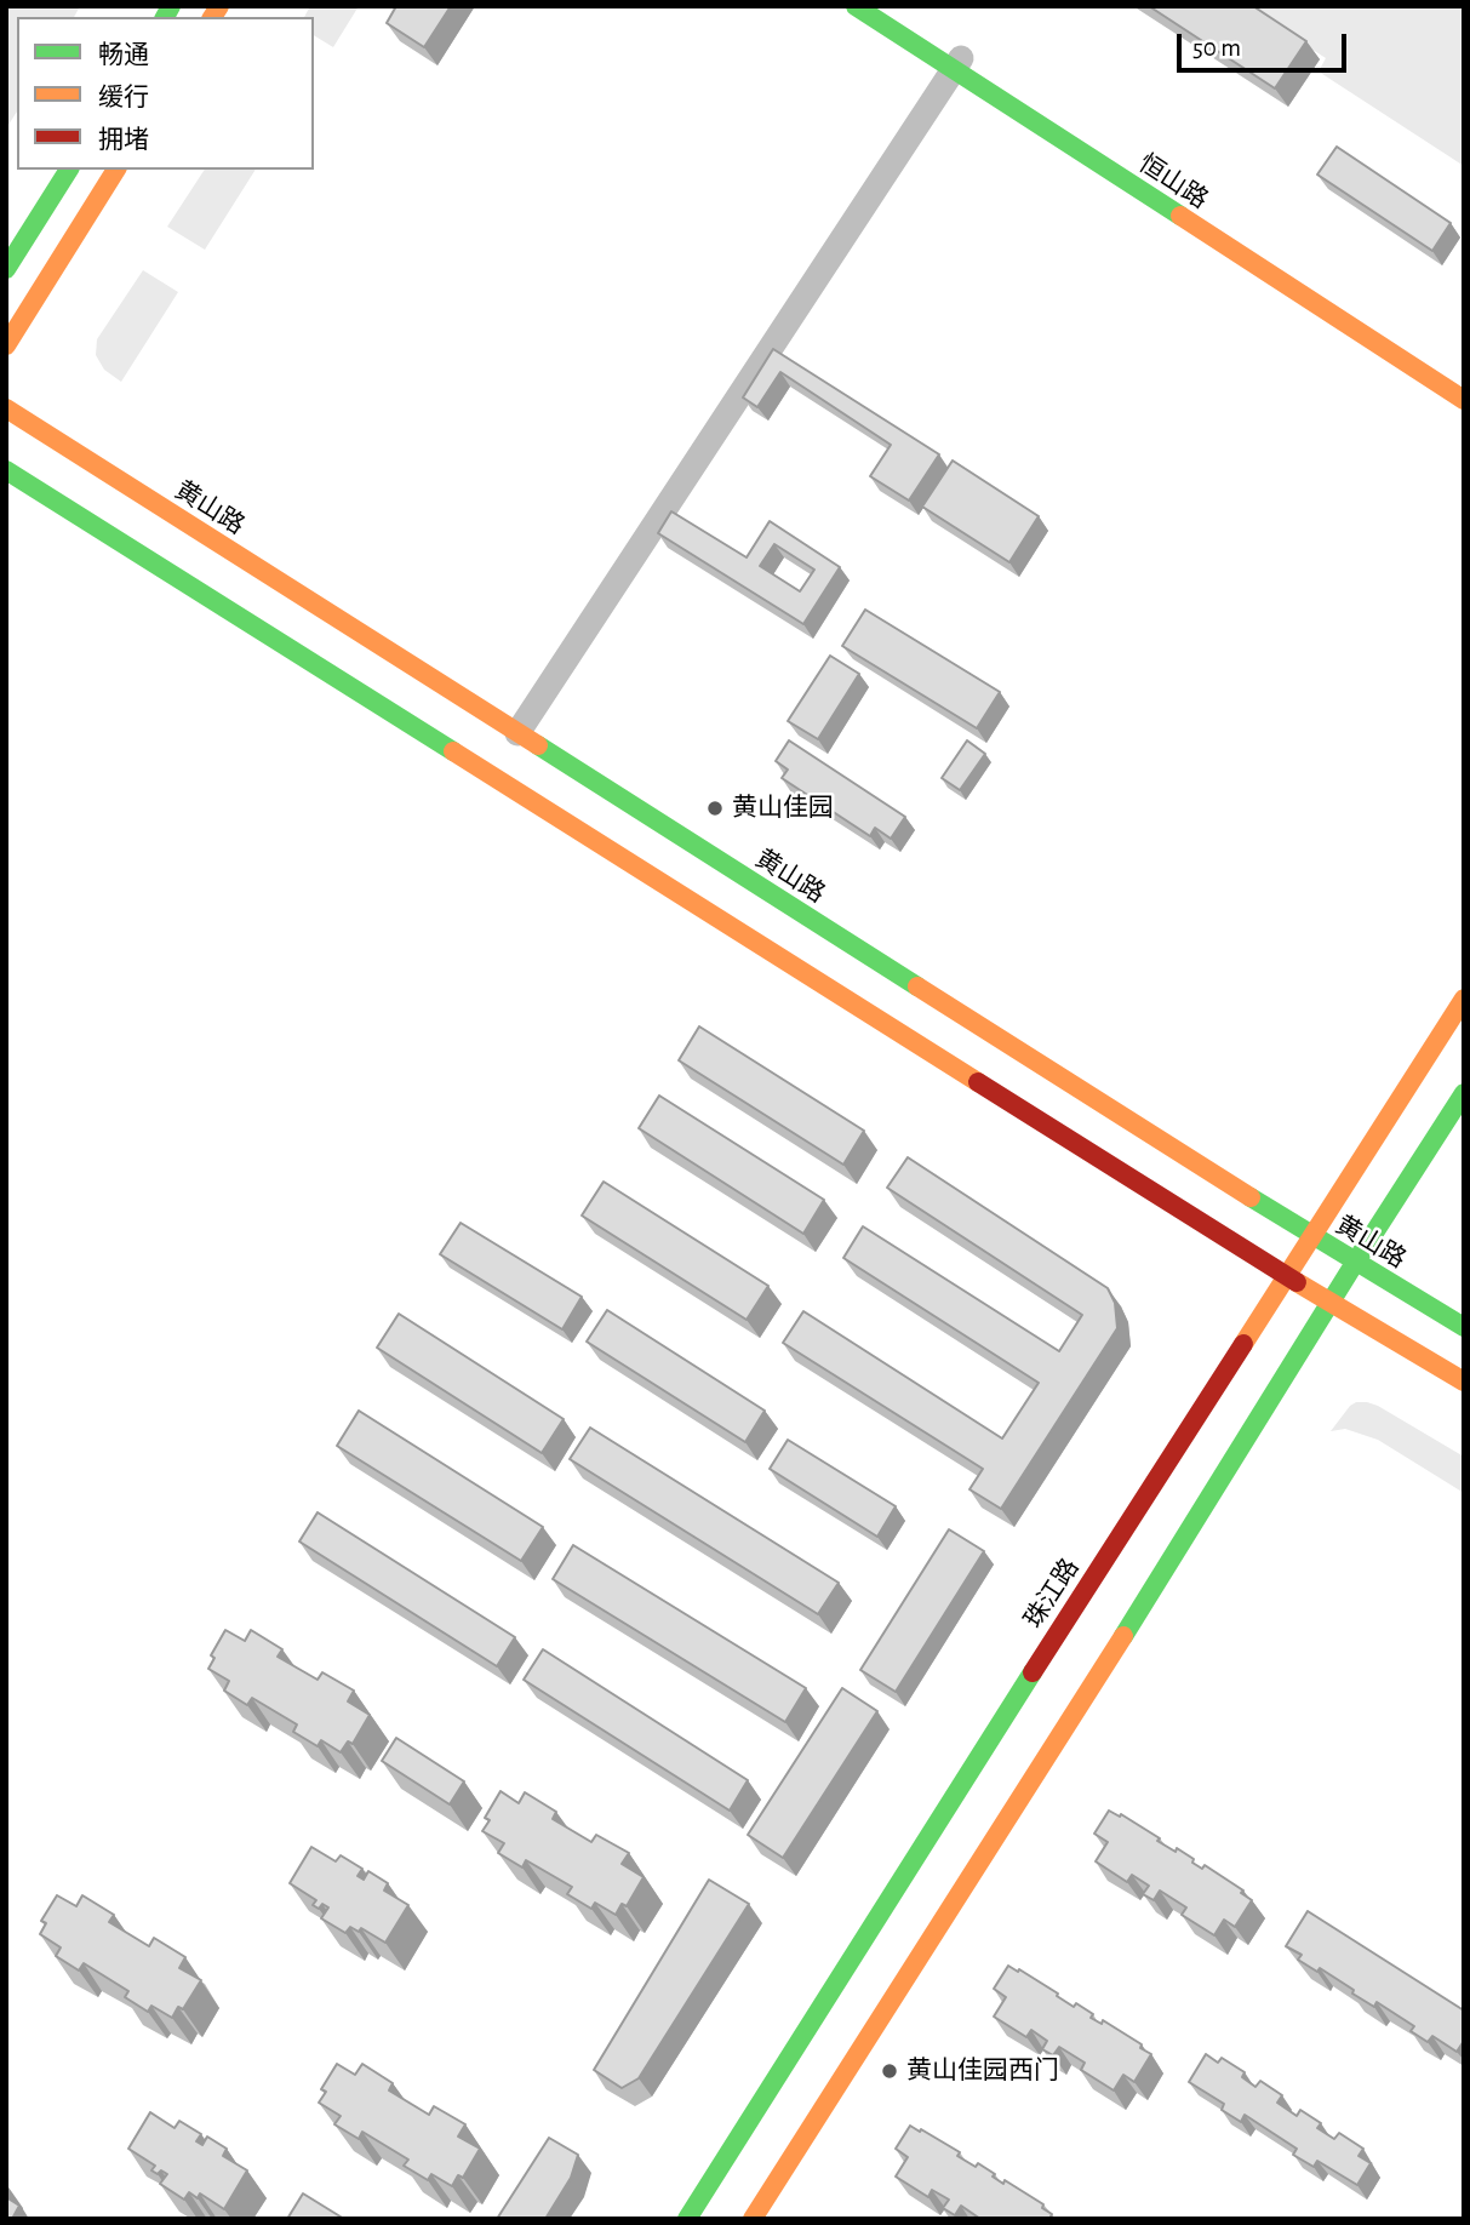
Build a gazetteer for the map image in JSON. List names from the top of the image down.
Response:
{
  "streets": {
    "street": ["恒山路", "黄山路", "珠江路"]
  },
  "crossings": [
    ["黄山路", "珠江路"]
  ],
  "places": ["黄山佳园", "黄山佳园西门"],
  "legend": ["畅通", "缓行", "拥堵"],
  "scale_bar": "50 m"
}
